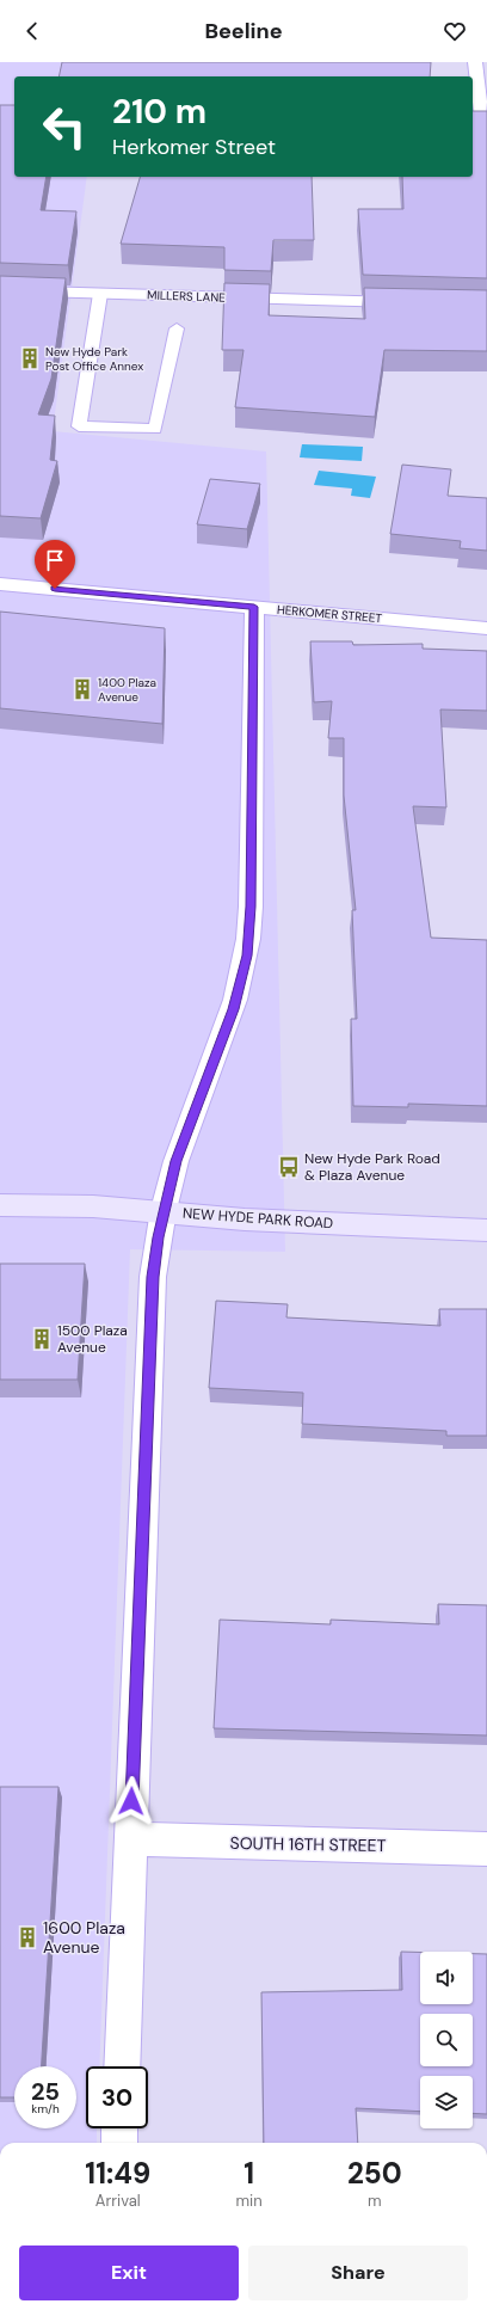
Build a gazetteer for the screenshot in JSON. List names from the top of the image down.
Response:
{
  "streets": {
    "main road": ["NEW HYDE PARK ROAD"],
    "street": ["MILLERS LANE", "HERKOMER STREET", "SOUTH 16TH STREET"]
  },
  "places": {
    "building": [
      "New Hyde Park Post Office Annex",
      "1400 Plaza Avenue",
      "1500 Plaza Avenue",
      "1600 Plaza Avenue"
    ],
    "bus stop": ["New Hyde Park Road & Plaza Avenue"]
  },
  "page": {
    "header": "Beeline",
    "turn": ["210 m", "Herkomer Street"],
    "speed": "25 km/h",
    "limit": "30",
    "eta": [
      "11:49",
      "Arrival",
      "1",
      "min",
      "250",
      "m"
    ],
    "buttons": ["Exit", "Share"]
  }
}
